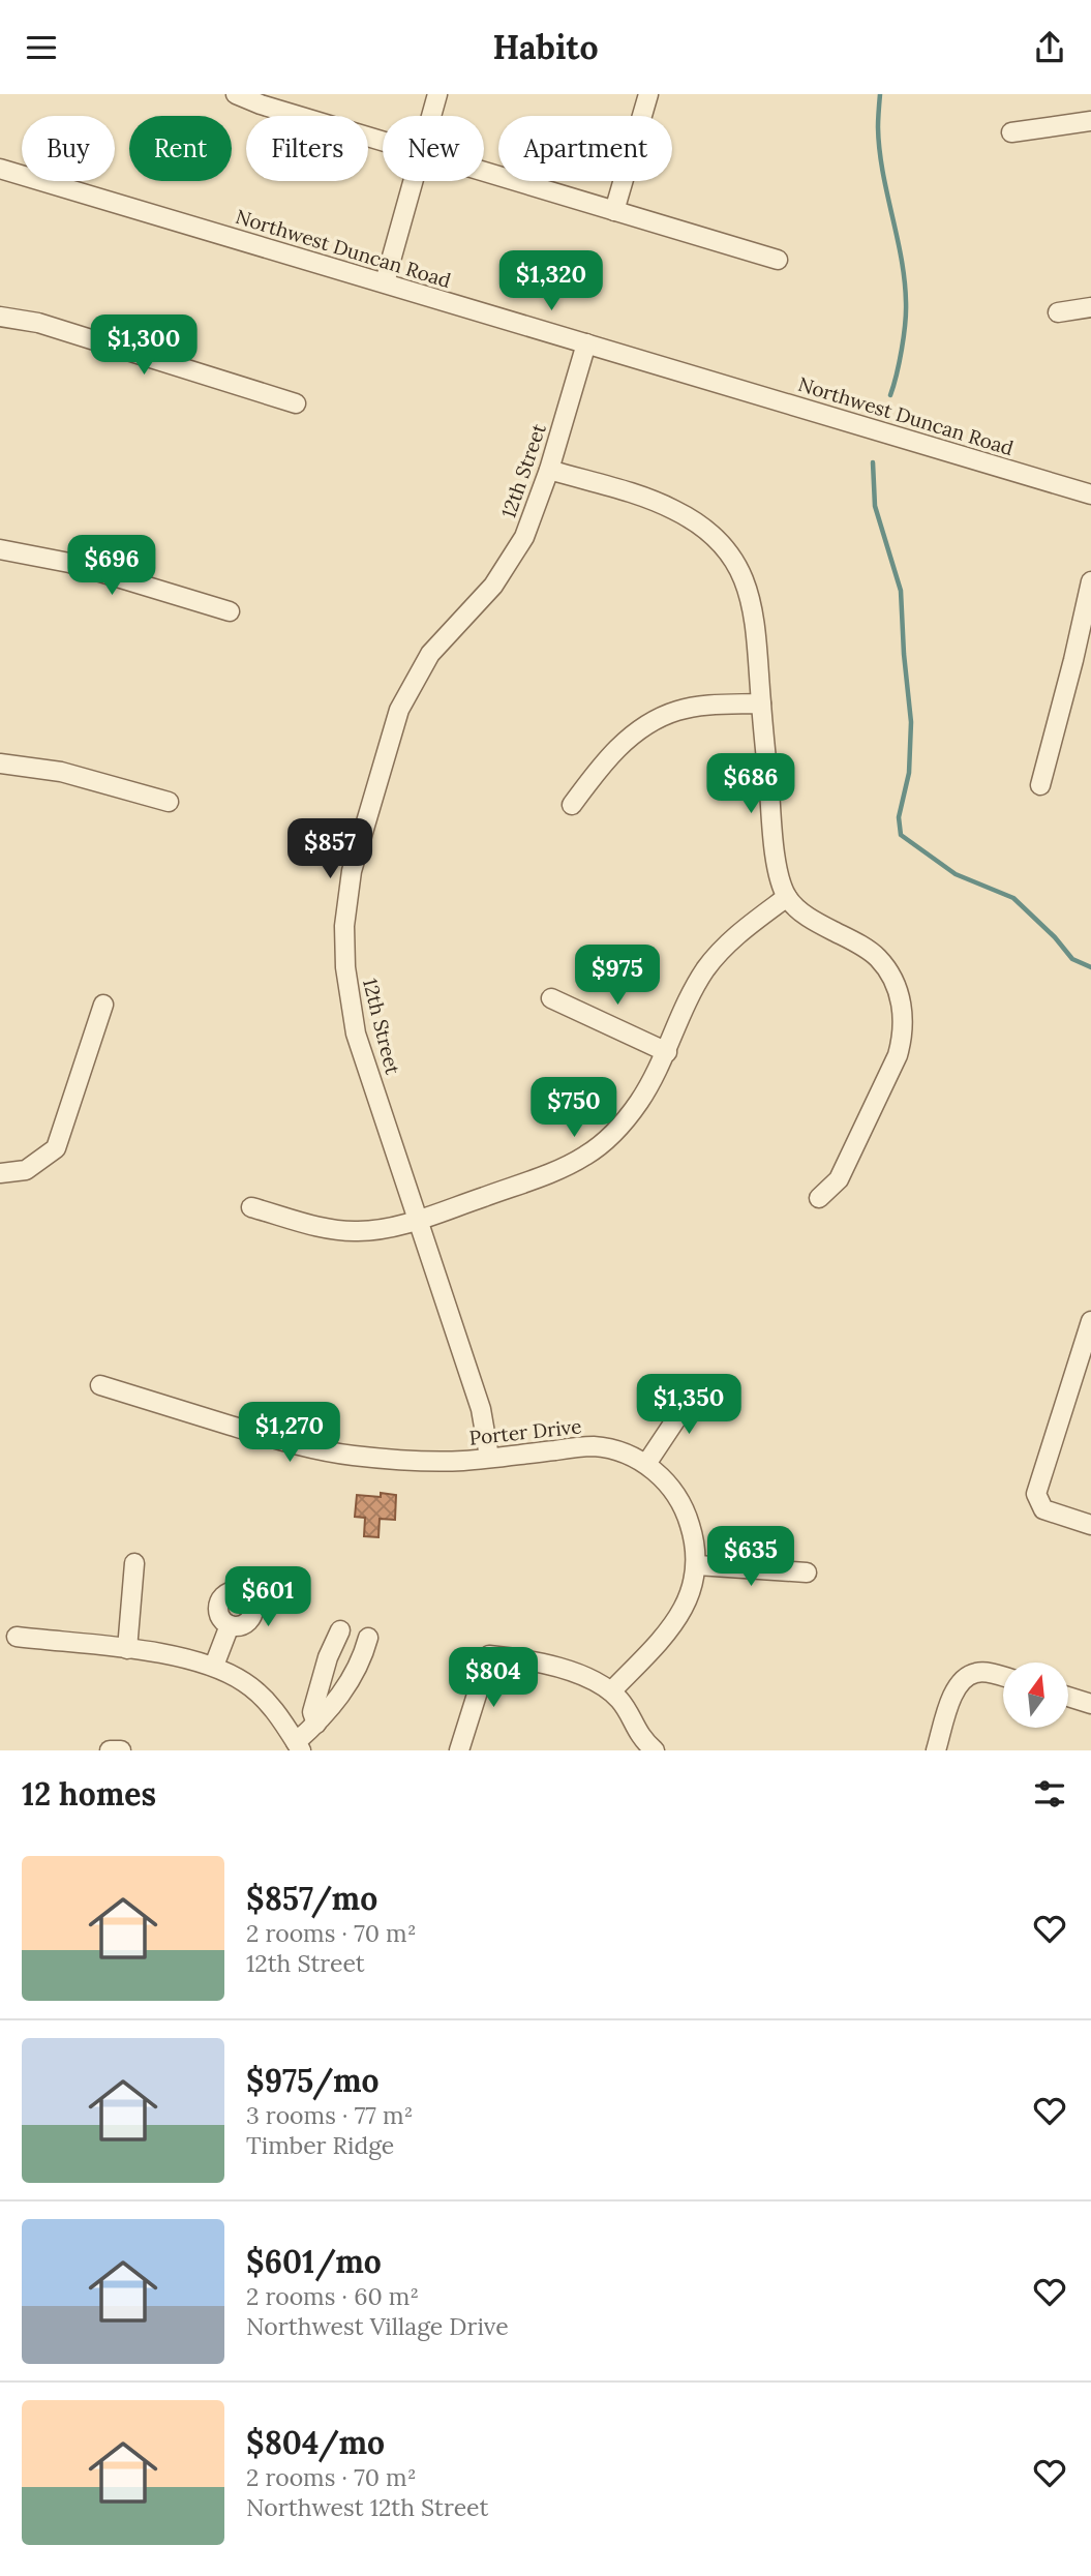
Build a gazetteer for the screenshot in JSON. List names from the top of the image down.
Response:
{
  "streets": {
    "street": ["Northwest Duncan Road", "12th Street", "Porter Drive"]
  },
  "crossings": [
    ["Northwest Duncan Road", "12th Street"],
    ["12th Street", "Porter Drive"]
  ],
  "north": "top",
  "page": {
    "header": "Habito",
    "chip": [
      "Buy",
      "Rent",
      "Filters",
      "New",
      "Apartment"
    ],
    "price": [
      "$1,320",
      "$1,300",
      "$696",
      "$686",
      "$857",
      "$975",
      "$750",
      "$1,350",
      "$1,270",
      "$635",
      "$601",
      "$804"
    ],
    "heading": "12 homes",
    "list": [
      {
        "name": "$857/mo",
        "note": "2 rooms · 70 m² · 12th Street"
      },
      {
        "name": "$975/mo",
        "note": "3 rooms · 77 m² · Timber Ridge"
      },
      {
        "name": "$601/mo",
        "note": "2 rooms · 60 m² · Northwest Village Drive"
      },
      {
        "name": "$804/mo",
        "note": "2 rooms · 70 m² · Northwest 12th Street"
      }
    ]
  }
}
